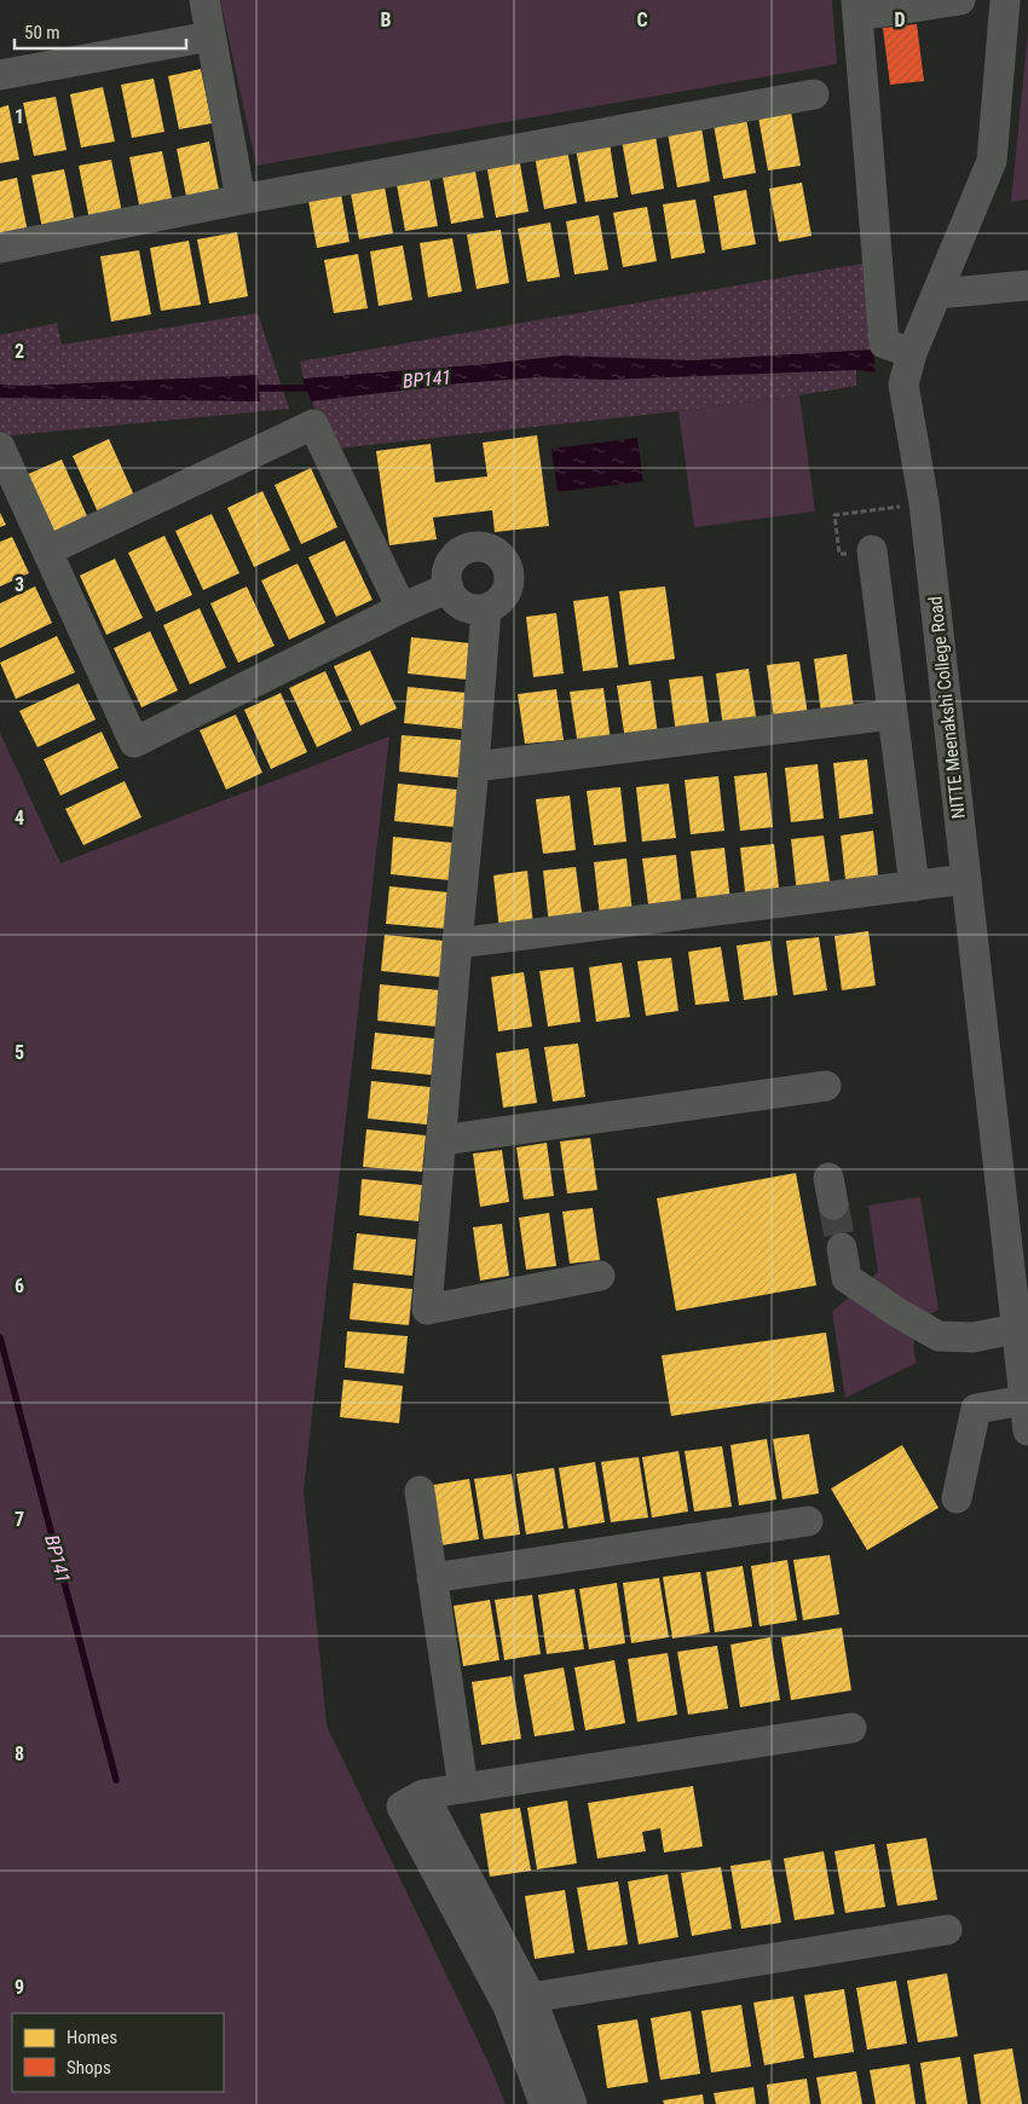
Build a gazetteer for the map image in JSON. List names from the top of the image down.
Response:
{
  "streets": {
    "street": ["NITTE Meenakshi College Road"]
  },
  "water": ["BP141"],
  "legend": ["Homes", "Shops"],
  "scale_bar": "50 m",
  "grid": {
    "columns": ["B", "C", "D"],
    "rows": [
      "1",
      "2",
      "3",
      "4",
      "5",
      "6",
      "7",
      "8",
      "9"
    ]
  }
}
